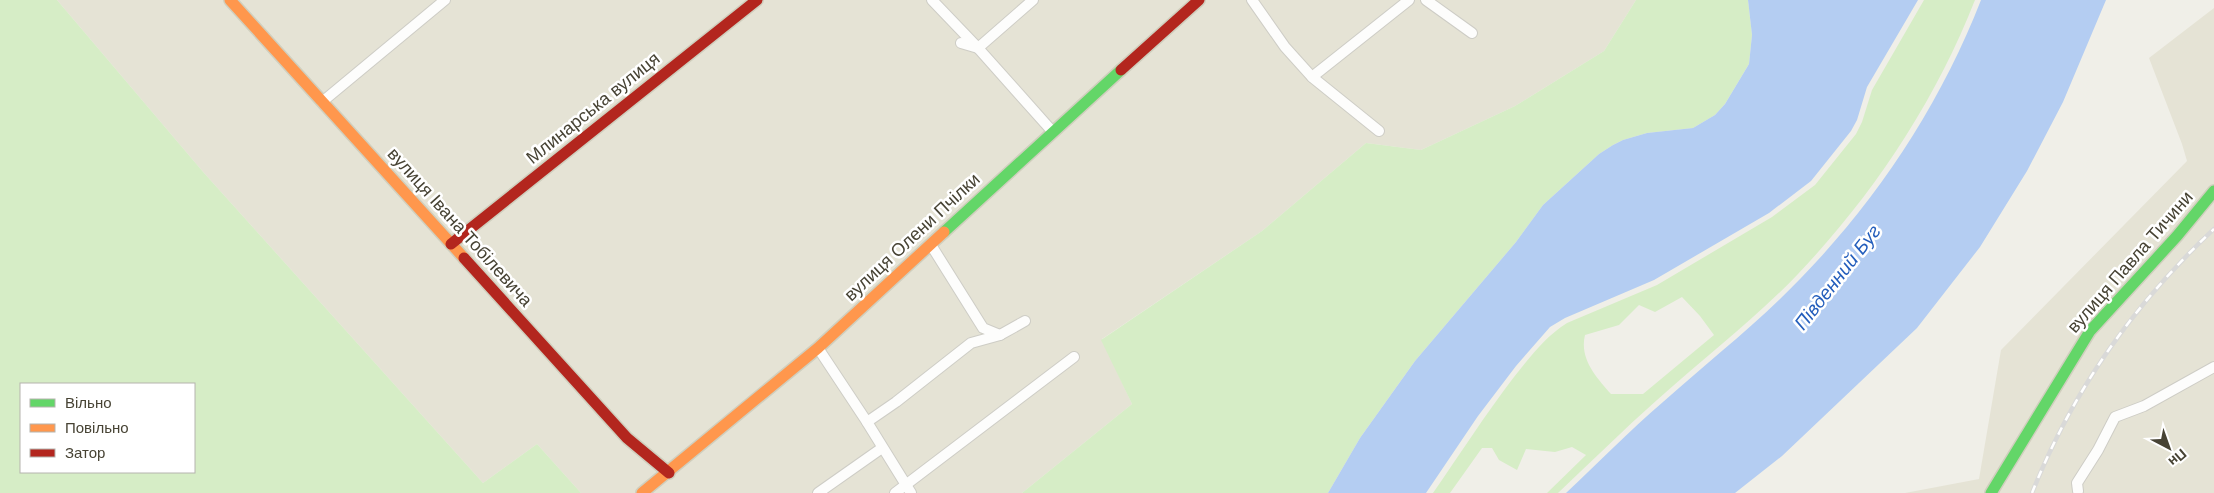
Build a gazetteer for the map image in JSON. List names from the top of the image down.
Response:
{
  "streets": {
    "street": [
      "Млинарська вулиця",
      "вулиця Івана Тобілевича",
      "вулиця Олени Пчілки",
      "вулиця Павла Тичини"
    ]
  },
  "crossings": [
    ["Млинарська вулиця", "вулиця Івана Тобілевича"],
    ["вулиця Івана Тобілевича", "вулиця Олени Пчілки"]
  ],
  "water": ["Південний Буг"],
  "legend": ["Вільно", "Повільно", "Затор"],
  "north": "bottom right"
}
